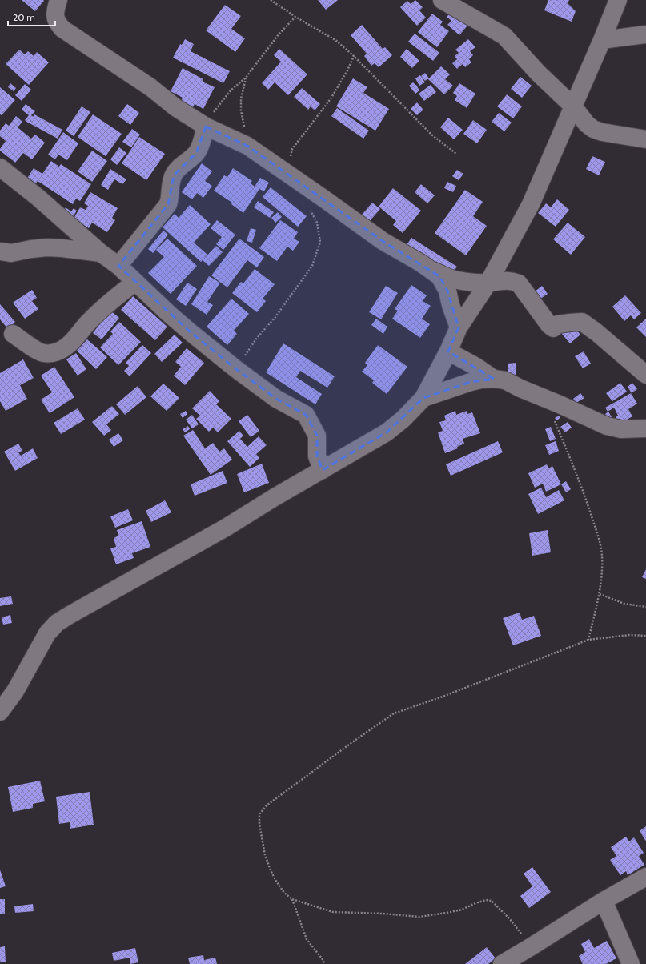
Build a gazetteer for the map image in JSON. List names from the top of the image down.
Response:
{
  "scale_bar": "20 m"
}
